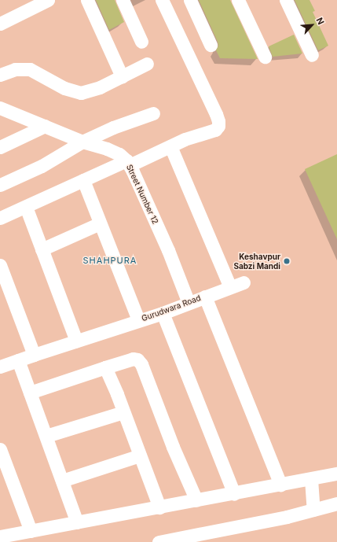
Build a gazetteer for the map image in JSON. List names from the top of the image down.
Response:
{
  "streets": {
    "street": ["Street Number 12", "Gurudwara Road"]
  },
  "crossings": [
    ["Street Number 12", "Gurudwara Road"]
  ],
  "districts": ["SHAHPURA"],
  "places": ["Keshavpur Sabzi Mandi"],
  "north": "top right"
}
